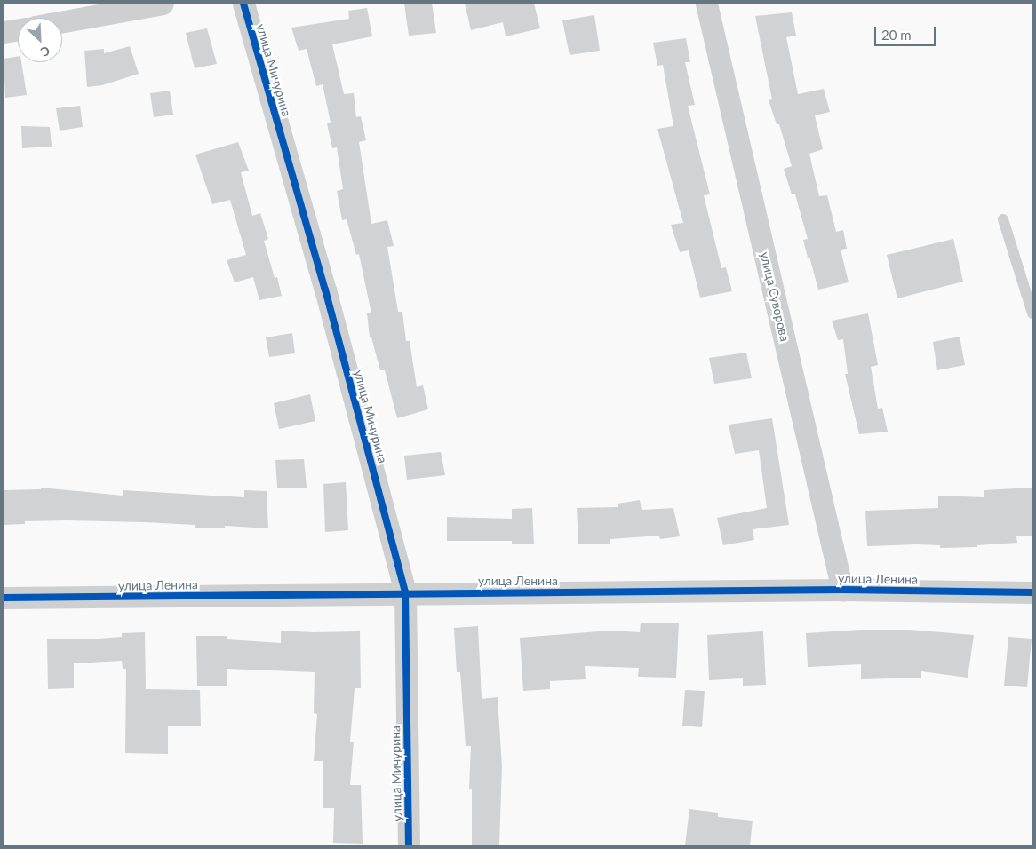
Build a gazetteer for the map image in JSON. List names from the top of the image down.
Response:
{
  "streets": {
    "street": ["улица Мичурина", "улица Суворова", "улица Ленина"]
  },
  "crossings": [
    ["улица Мичурина", "улица Ленина"],
    ["улица Суворова", "улица Ленина"]
  ],
  "scale_bar": "20 m",
  "north": "bottom right"
}
